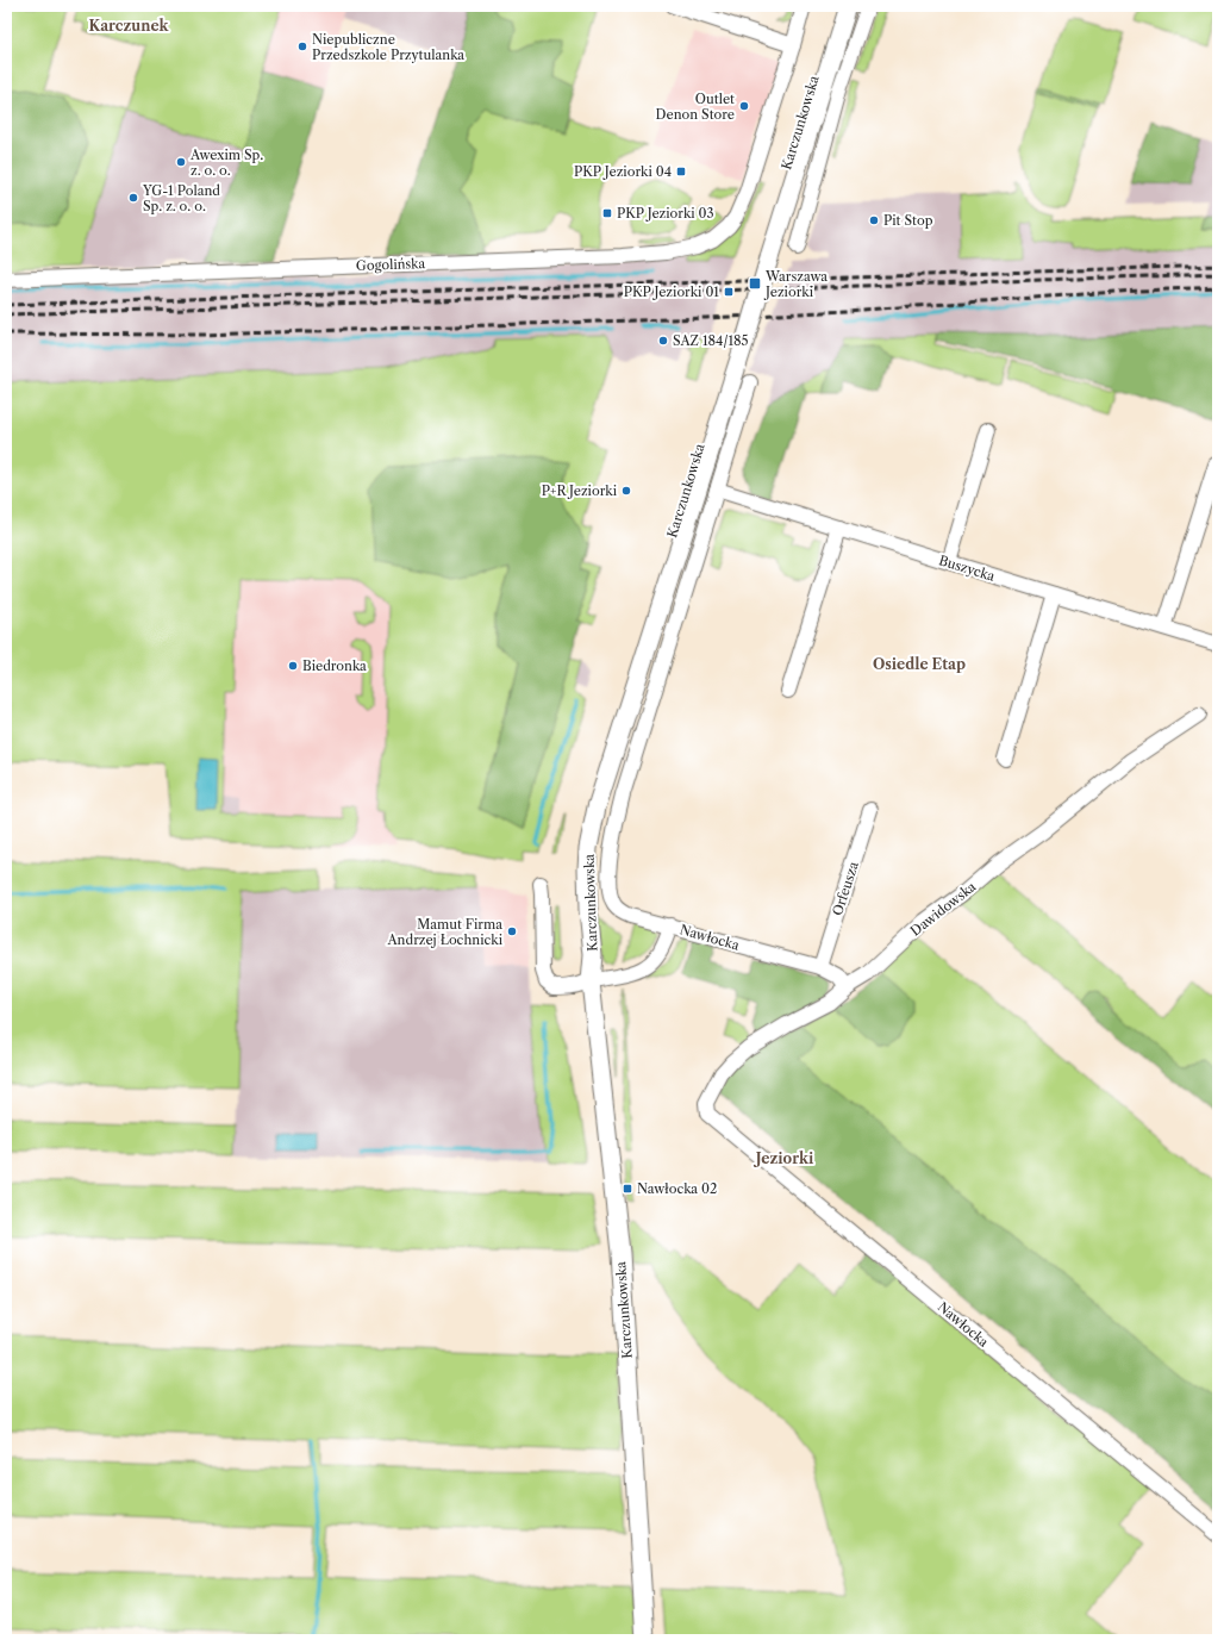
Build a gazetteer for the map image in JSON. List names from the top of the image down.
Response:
{
  "streets": {
    "street": [
      "Karczunkowska",
      "Gogolińska",
      "Buszycka",
      "Orfeusza",
      "Dawidowska",
      "Nawłocka"
    ]
  },
  "crossings": [
    ["Karczunkowska", "Buszycka"],
    ["Karczunkowska", "Nawłocka"],
    ["Orfeusza", "Nawłocka"],
    ["Dawidowska", "Nawłocka"]
  ],
  "districts": ["Karczunek", "Osiedle Etap", "Jeziorki"],
  "places": {
    "other": [
      "Niepubliczne Przedszkole Przytulanka",
      "Outlet Denon Store",
      "Awexim Sp. z. o. o.",
      "YG-1 Poland Sp. z. o. o.",
      "Pit Stop",
      "SAZ 184/185",
      "P+R Jeziorki",
      "Biedronka",
      "Mamut Firma Andrzej Łochnicki"
    ],
    "transit": [
      "PKP Jeziorki 04",
      "PKP Jeziorki 03",
      "Warszawa Jeziorki",
      "PKP Jeziorki 01",
      "Nawłocka 02"
    ]
  }
}
